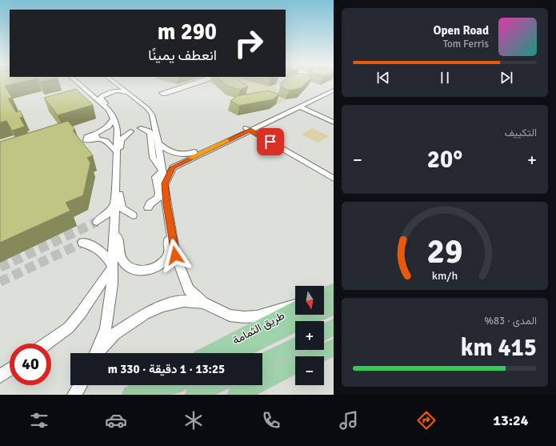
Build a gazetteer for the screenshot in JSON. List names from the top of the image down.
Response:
{
  "streets": {
    "main road": ["طريق الثمامة"]
  },
  "north": "bottom",
  "page": {
    "turn": ["290 m", "انعطف يمينًا"],
    "song": ["Open Road", "Tom Ferris"],
    "tile": [
      "التكييف",
      ["المدى · 83%", "415 km"]
    ],
    "heat": ["−", "20°", "+"],
    "map_buttons": ["+", "−"],
    "limit": "40",
    "trip": "13:25 · 1 دقيقة · 330 m",
    "tabs": "13:24",
    "gauge": ["29", "km/h"]
  }
}
